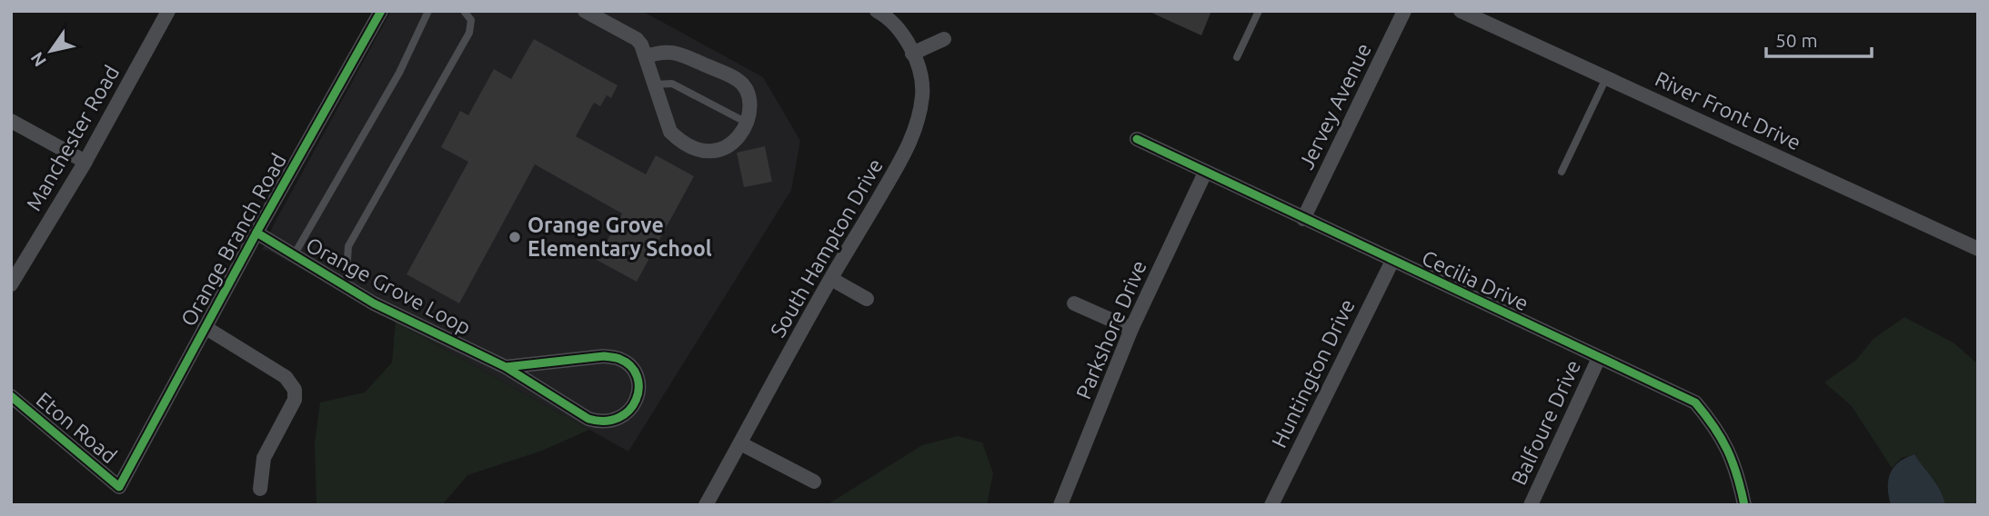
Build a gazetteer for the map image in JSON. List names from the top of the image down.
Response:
{
  "streets": {
    "street": [
      "Jervey Avenue",
      "River Front Drive",
      "Manchester Road",
      "Orange Branch Road",
      "South Hampton Drive",
      "Cecilia Drive",
      "Orange Grove Loop",
      "Parkshore Drive",
      "Huntington Drive",
      "Balfoure Drive",
      "Eton Road"
    ]
  },
  "crossings": [
    ["Jervey Avenue", "Cecilia Drive"],
    ["Orange Branch Road", "Orange Grove Loop"],
    ["Orange Branch Road", "Eton Road"],
    ["Cecilia Drive", "Parkshore Drive"],
    ["Cecilia Drive", "Huntington Drive"],
    ["Cecilia Drive", "Balfoure Drive"]
  ],
  "places": ["Orange Grove Elementary School"],
  "scale_bar": "50 m",
  "north": "bottom left"
}
